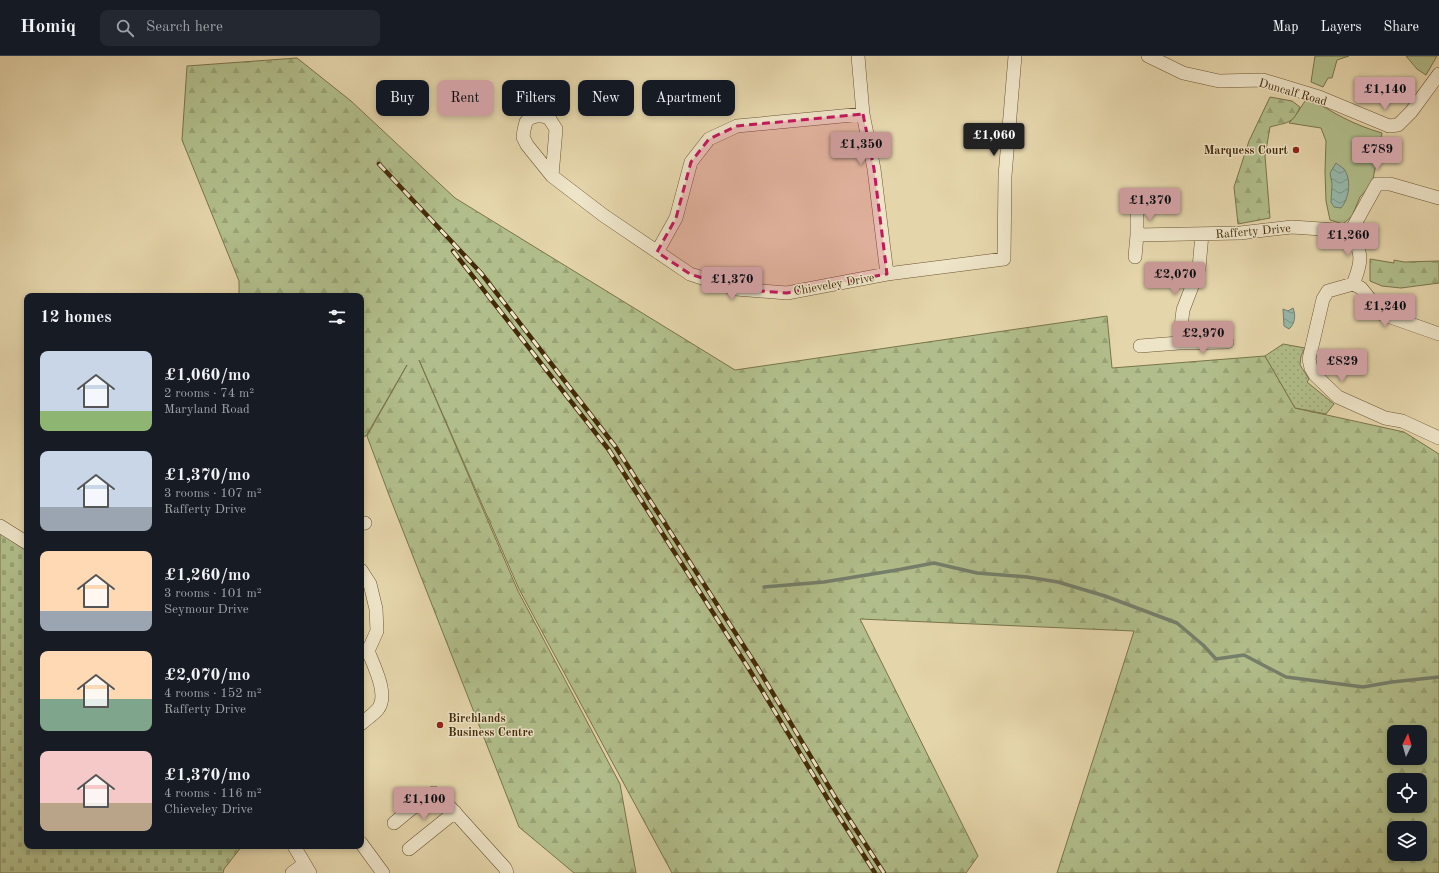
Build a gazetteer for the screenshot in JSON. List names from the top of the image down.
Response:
{
  "streets": {
    "street": ["Duncalf Road", "Rafferty Drive", "Chieveley Drive"]
  },
  "places": ["Marquess Court", "Birchlands Business Centre"],
  "north": "top",
  "page": {
    "header": "Homiq",
    "search": "Search here",
    "nav": ["Map", "Layers", "Share"],
    "price": [
      "£1,140",
      "£1,060",
      "£1,350",
      "£789",
      "£1,370",
      "£1,260",
      "£2,070",
      "£1,370",
      "£1,240",
      "£2,970",
      "£829",
      "£1,100"
    ],
    "chip": [
      "Buy",
      "Rent",
      "Filters",
      "New",
      "Apartment"
    ],
    "heading": "12 homes",
    "list": [
      {
        "name": "£1,060/mo",
        "note": "2 rooms · 74 m² · Maryland Road"
      },
      {
        "name": "£1,370/mo",
        "note": "3 rooms · 107 m² · Rafferty Drive"
      },
      {
        "name": "£1,260/mo",
        "note": "3 rooms · 101 m² · Seymour Drive"
      },
      {
        "name": "£2,070/mo",
        "note": "4 rooms · 152 m² · Rafferty Drive"
      },
      {
        "name": "£1,370/mo",
        "note": "4 rooms · 116 m² · Chieveley Drive"
      }
    ]
  }
}
